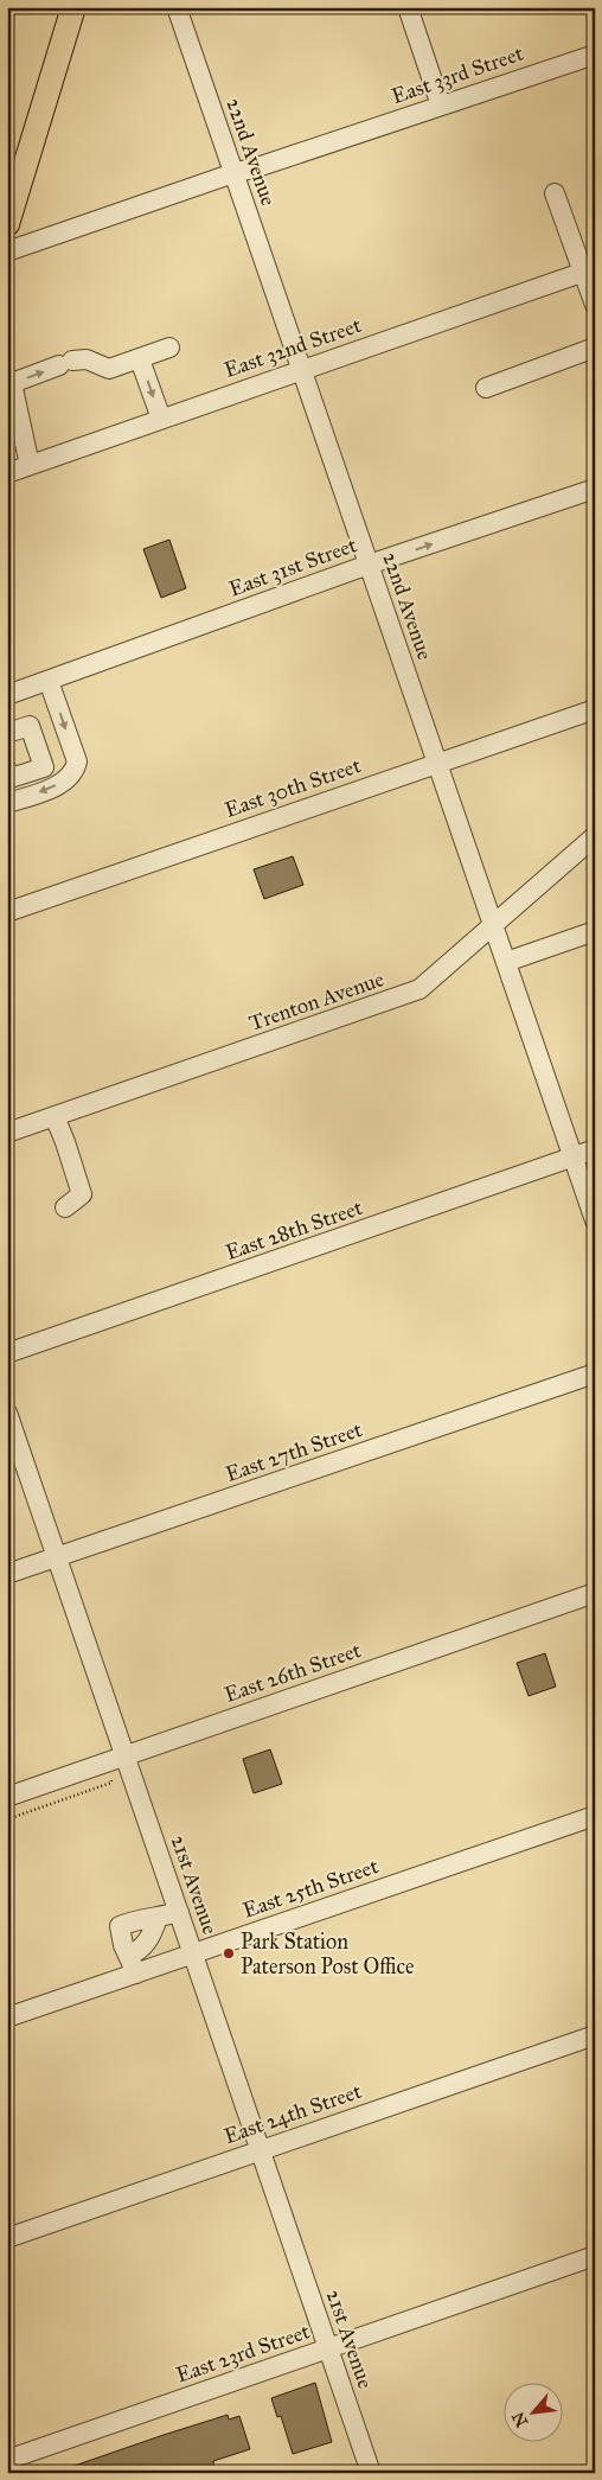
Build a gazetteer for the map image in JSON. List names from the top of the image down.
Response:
{
  "streets": {
    "street": [
      "East 33rd Street",
      "22nd Avenue",
      "East 32nd Street",
      "East 31st Street",
      "East 30th Street",
      "Trenton Avenue",
      "East 28th Street",
      "East 27th Street",
      "East 26th Street",
      "21st Avenue",
      "East 25th Street",
      "East 24th Street",
      "East 23rd Street"
    ]
  },
  "crossings": [
    ["East 33rd Street", "22nd Avenue"],
    ["22nd Avenue", "East 32nd Street"],
    ["22nd Avenue", "East 31st Street"],
    ["22nd Avenue", "East 30th Street"],
    ["22nd Avenue", "Trenton Avenue"],
    ["22nd Avenue", "East 28th Street"],
    ["East 27th Street", "21st Avenue"],
    ["East 26th Street", "21st Avenue"],
    ["21st Avenue", "East 25th Street"],
    ["21st Avenue", "East 24th Street"],
    ["21st Avenue", "East 23rd Street"]
  ],
  "one_way": ["East 31st Street"],
  "places": ["Park Station Paterson Post Office"],
  "north": "bottom left"
}
